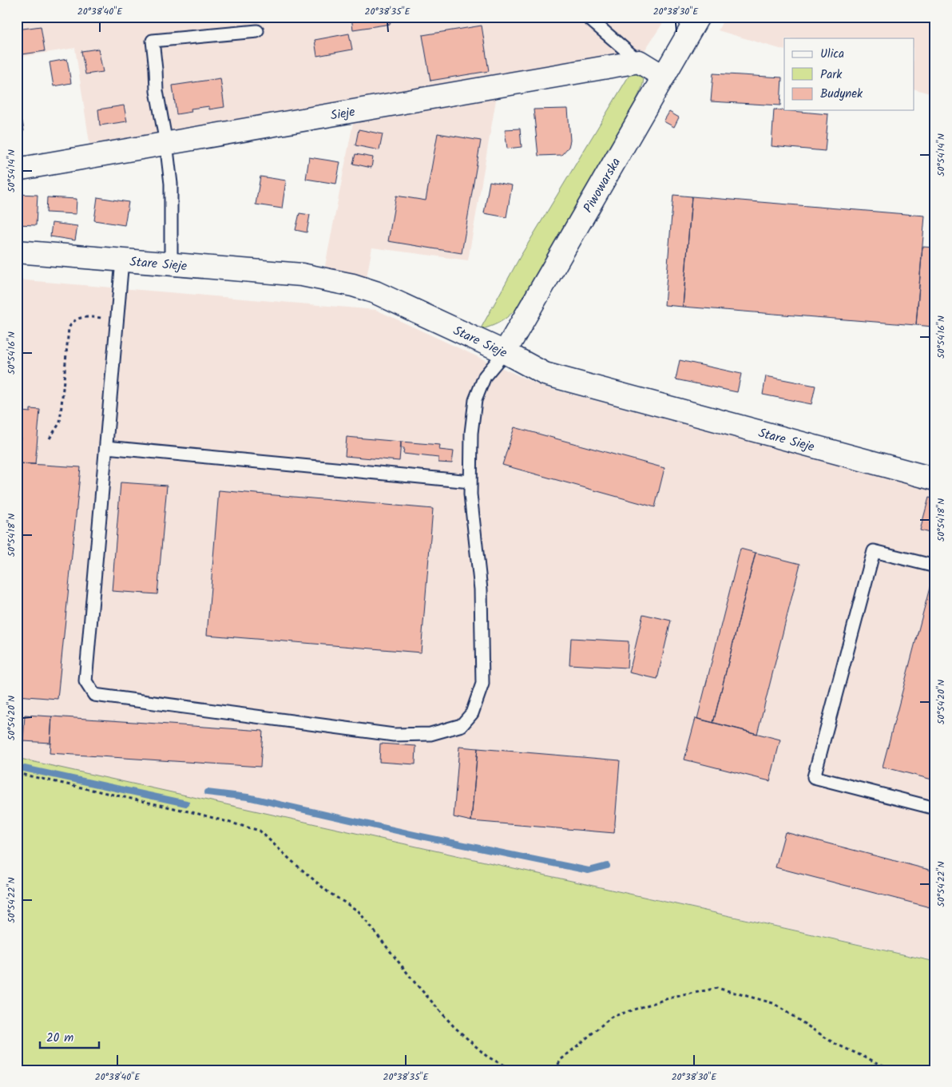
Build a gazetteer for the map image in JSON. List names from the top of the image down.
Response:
{
  "streets": {
    "street": ["Sieje", "Piwowarska", "Stare Sieje"]
  },
  "crossings": [
    ["Piwowarska", "Stare Sieje"]
  ],
  "legend": ["Ulica", "Park", "Budynek"],
  "scale_bar": "20 m",
  "coordinates": [
    "20°38'40\"E",
    "20°38'35\"E",
    "20°38'30\"E",
    "50°54'14\"N",
    "50°54'16\"N",
    "50°54'18\"N",
    "50°54'20\"N",
    "50°54'22\"N"
  ]
}
